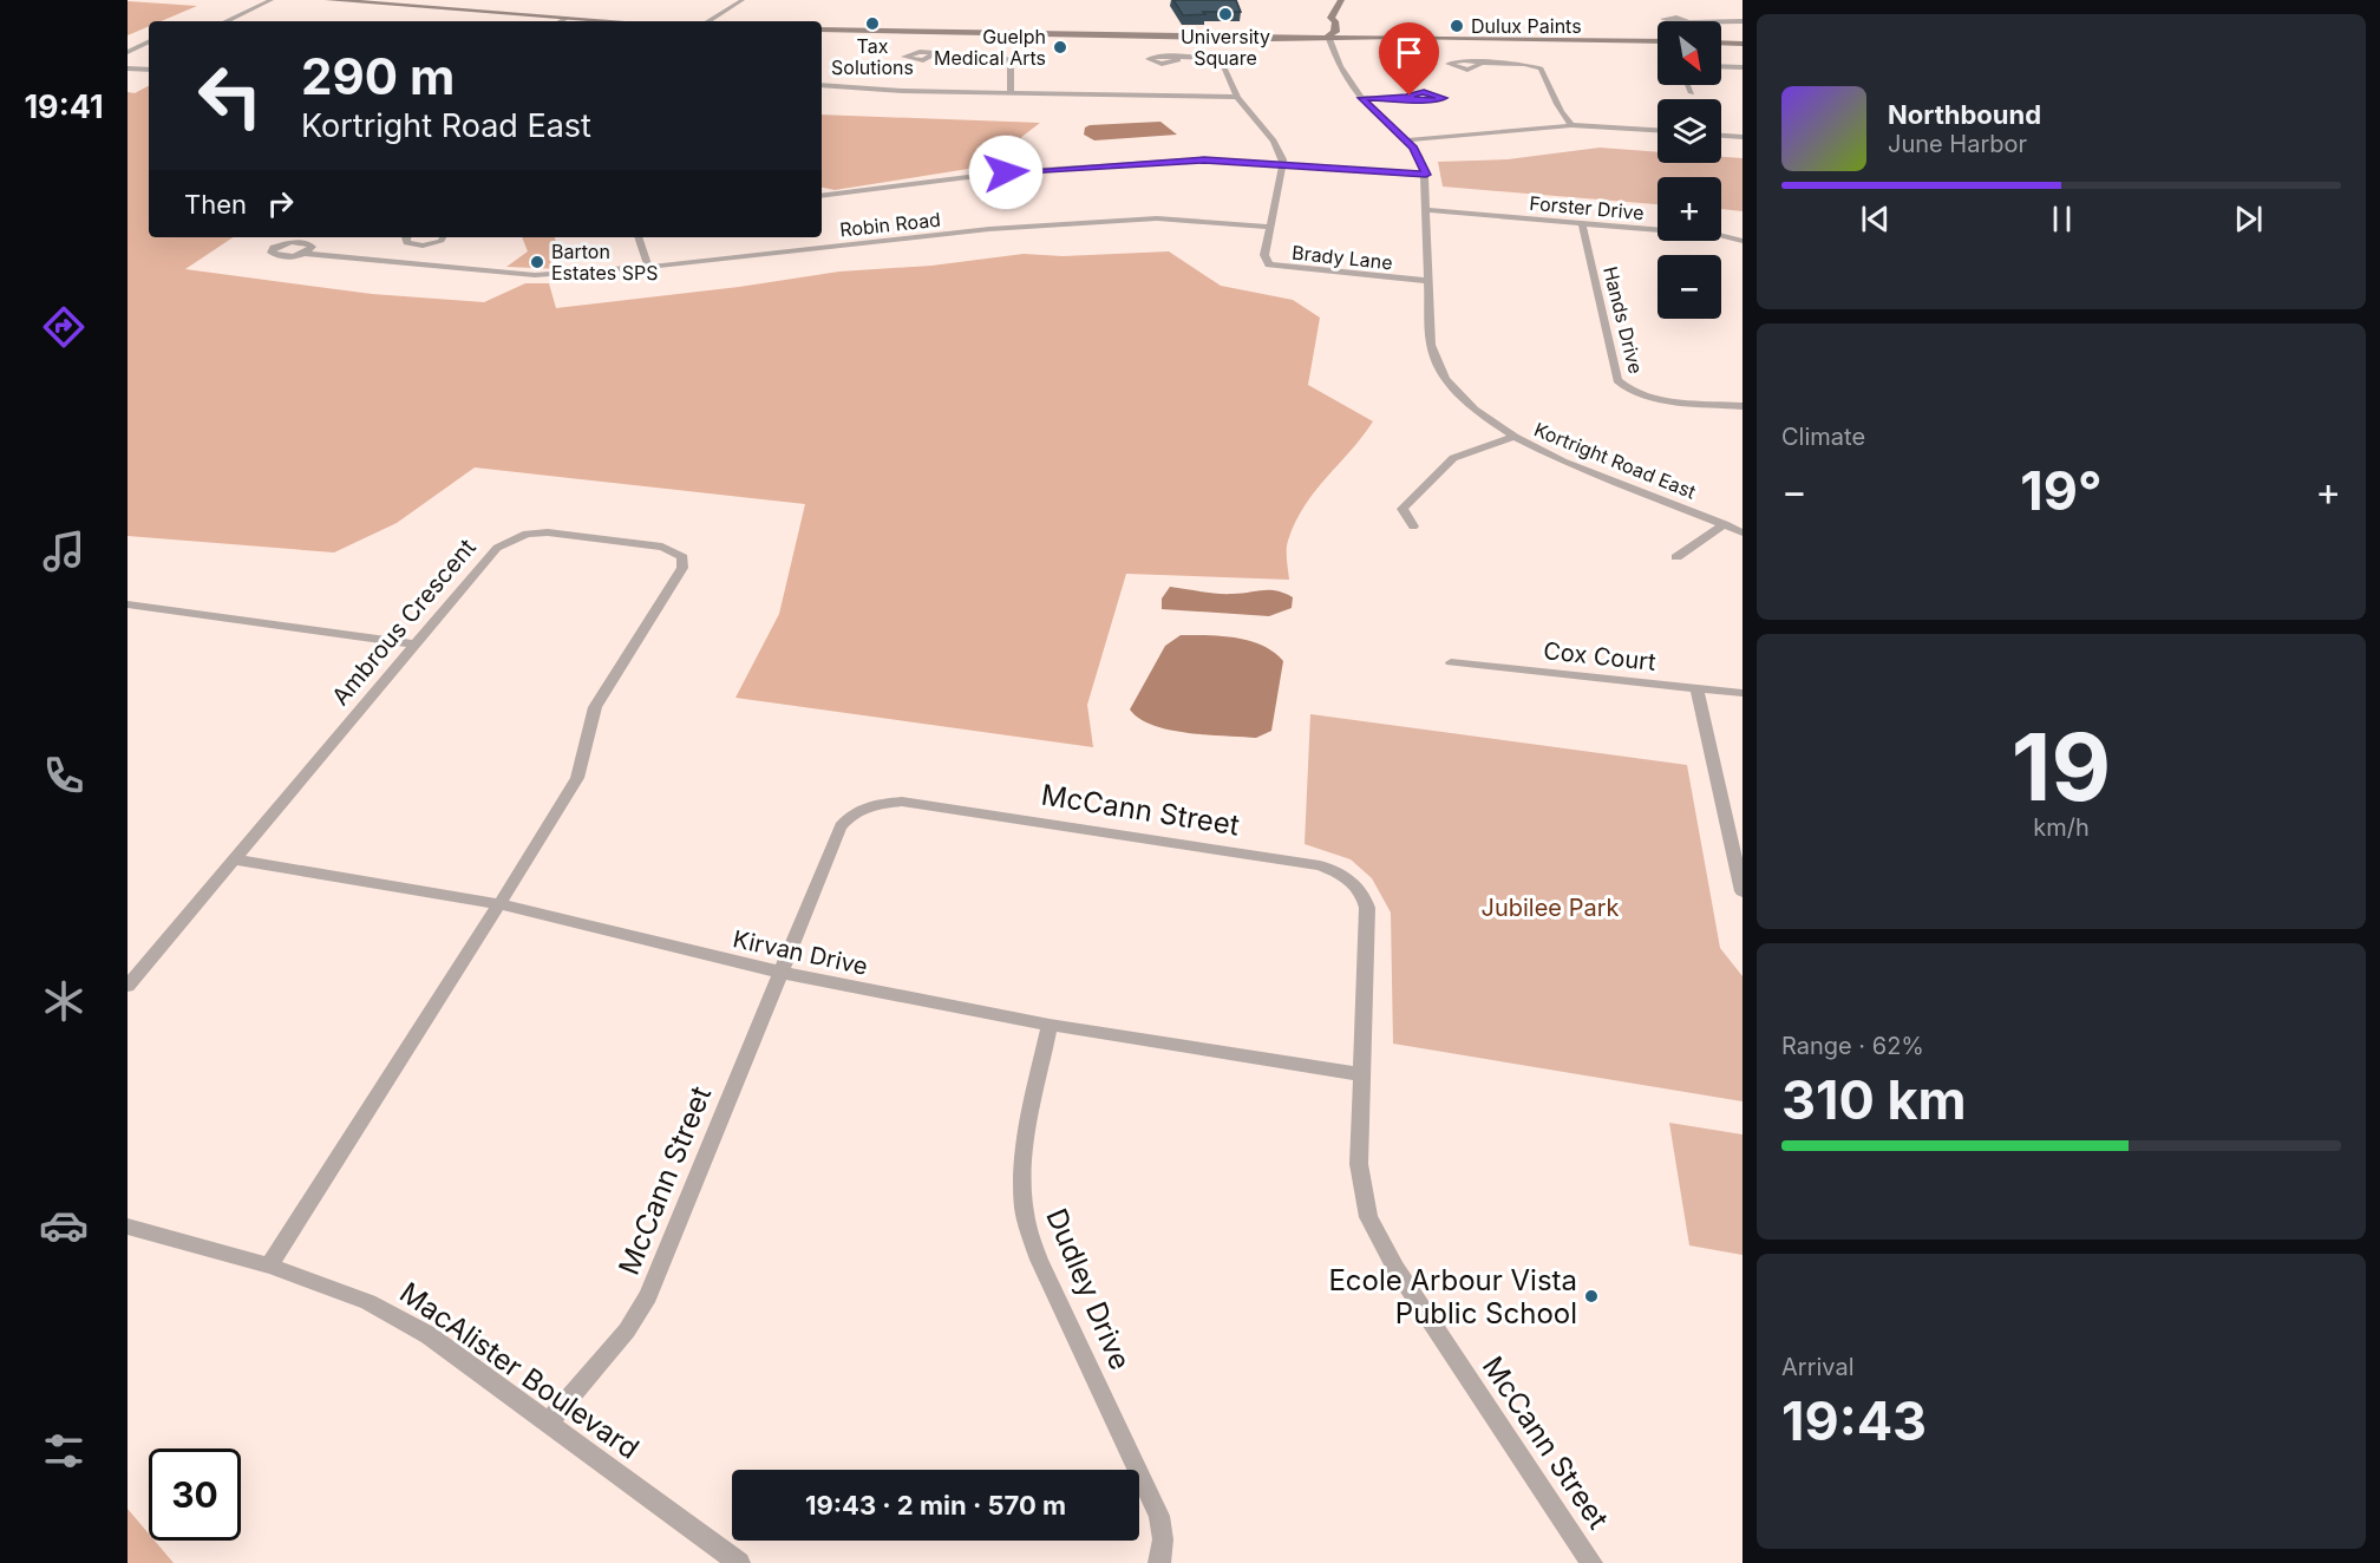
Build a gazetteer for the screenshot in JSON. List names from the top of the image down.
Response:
{
  "streets": {
    "street": [
      "Forster Drive",
      "Robin Road",
      "Brady Lane",
      "Hands Drive",
      "Kortright Road East",
      "Ambrous Crescent",
      "Cox Court",
      "McCann Street",
      "Kirvan Drive",
      "Dudley Drive",
      "MacAlister Boulevard"
    ]
  },
  "crossings": [
    ["Forster Drive", "Hands Drive"],
    ["Forster Drive", "Kortright Road East"],
    ["Robin Road", "Brady Lane"],
    ["Brady Lane", "Kortright Road East"],
    ["Ambrous Crescent", "Kirvan Drive"],
    ["Ambrous Crescent", "MacAlister Boulevard"],
    ["McCann Street", "Kirvan Drive"],
    ["McCann Street", "MacAlister Boulevard"],
    ["Kirvan Drive", "Dudley Drive"]
  ],
  "parks": ["Jubilee Park"],
  "places": [
    "University Square",
    "Tax Solutions",
    "Dulux Paints",
    "Guelph Medical Arts",
    "Barton Estates SPS",
    "Ecole Arbour Vista Public School"
  ],
  "north": "bottom right",
  "page": {
    "tabs": "19:41",
    "map_buttons": ["+", "−"],
    "turn": ["290 m", "Kortright Road East"],
    "song": ["Northbound", "June Harbor"],
    "then": "Then",
    "tile": [
      "Climate",
      ["19", "km/h"],
      ["Range · 62%", "310 km"],
      ["Arrival", "19:43"]
    ],
    "heat": ["−", "19°", "+"],
    "limit": "30",
    "trip": "19:43 · 2 min · 570 m"
  }
}
